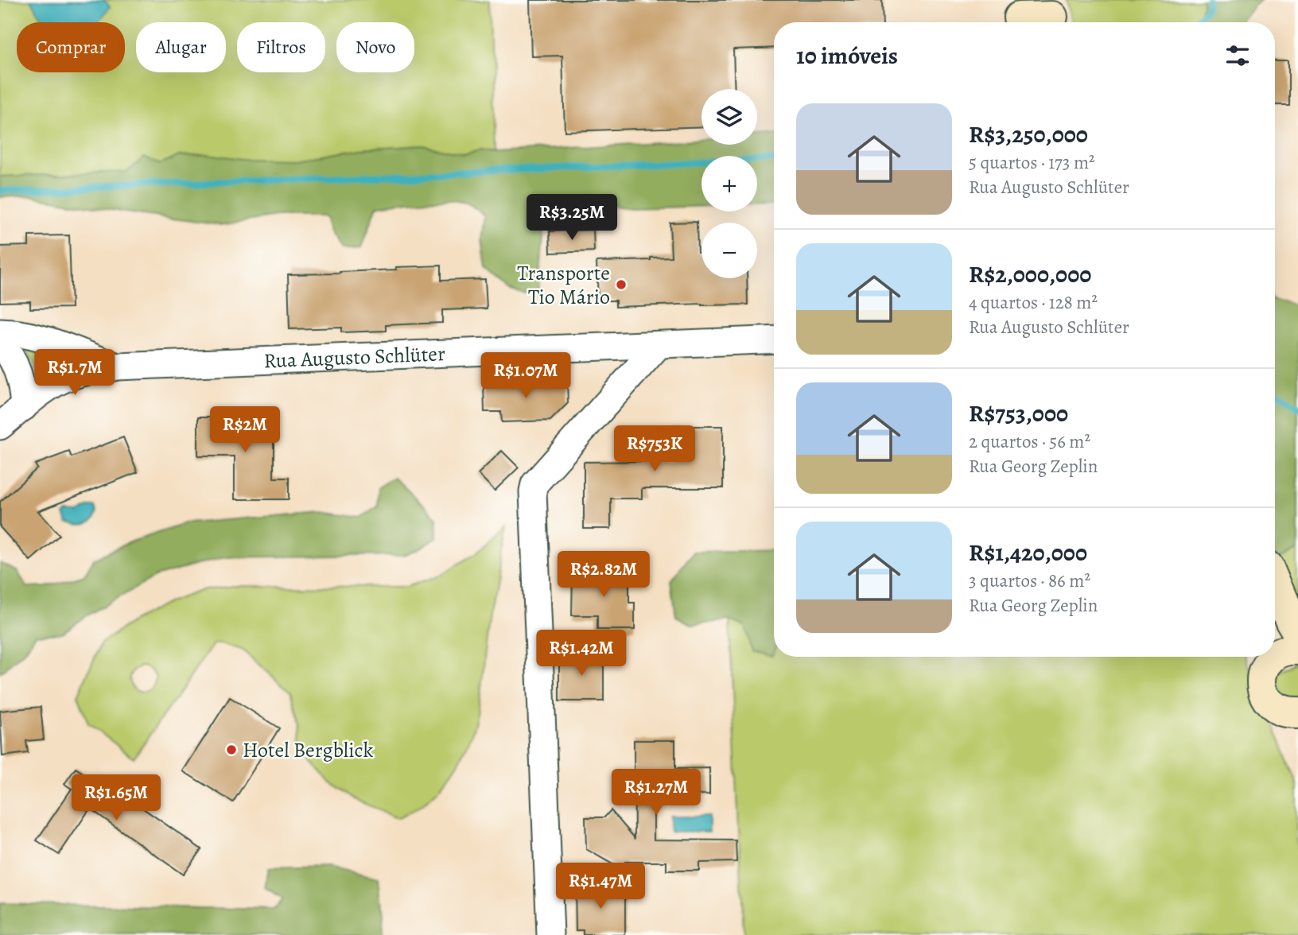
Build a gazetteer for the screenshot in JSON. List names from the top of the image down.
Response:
{
  "streets": {
    "street": ["Rua Augusto Schlüter"]
  },
  "places": ["Transporte Tio Mário", "Hotel Bergblick"],
  "page": {
    "chip": [
      "Comprar",
      "Alugar",
      "Filtros",
      "Novo"
    ],
    "heading": "10 imóveis",
    "map_buttons": ["+", "−"],
    "list": [
      {
        "name": "R$3,250,000",
        "note": "5 quartos · 173 m² · Rua Augusto Schlüter"
      },
      {
        "name": "R$2,000,000",
        "note": "4 quartos · 128 m² · Rua Augusto Schlüter"
      },
      {
        "name": "R$753,000",
        "note": "2 quartos · 56 m² · Rua Georg Zeplin"
      },
      {
        "name": "R$1,420,000",
        "note": "3 quartos · 86 m² · Rua Georg Zeplin"
      }
    ],
    "price": [
      "R$3.25M",
      "R$1.7M",
      "R$1.07M",
      "R$2M",
      "R$753K",
      "R$2.82M",
      "R$1.42M",
      "R$1.27M",
      "R$1.65M",
      "R$1.47M"
    ]
  }
}
